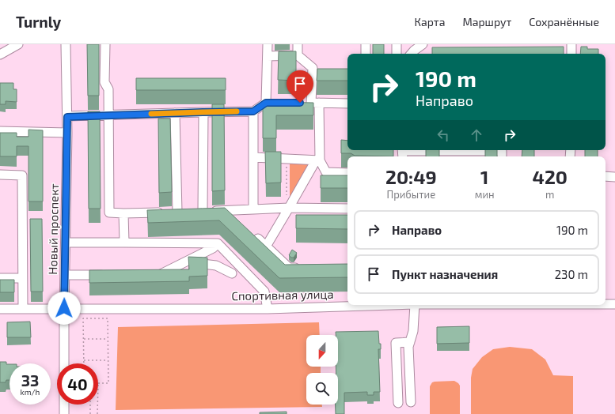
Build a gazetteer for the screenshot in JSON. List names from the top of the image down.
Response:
{
  "streets": {
    "street": ["Новый проспект", "Спортивная улица"]
  },
  "crossings": [
    ["Новый проспект", "Спортивная улица"]
  ],
  "north": "bottom",
  "page": {
    "header": "Turnly",
    "nav": ["Карта", "Маршрут", "Сохранённые"],
    "turn": ["190 m", "Направо"],
    "eta": [
      "20:49",
      "Прибытие",
      "1",
      "мин",
      "420",
      "m"
    ],
    "list": [
      {
        "name": "Направо",
        "value": "190 m"
      },
      {
        "name": "Пункт назначения",
        "value": "230 m"
      }
    ],
    "speed": "33 km/h",
    "limit": "40"
  }
}
